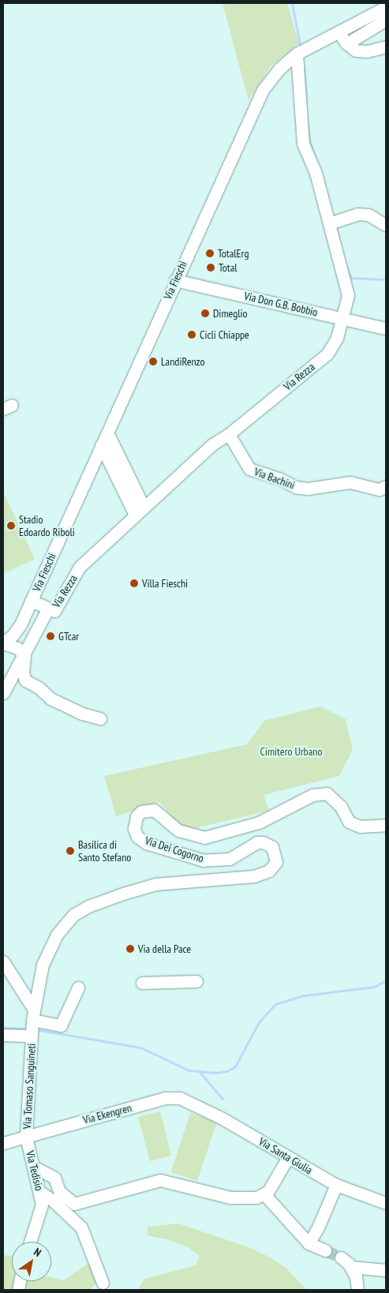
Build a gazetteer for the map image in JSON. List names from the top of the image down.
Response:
{
  "streets": {
    "street": [
      "Via Fieschi",
      "Via Don G.B. Bobbio",
      "Via Rezza",
      "Via Bachini",
      "Via Dei Cogorno",
      "Via Tomaso Sanguineti",
      "Via Ekengren",
      "Via Santa Giulia",
      "Via Tedisio"
    ]
  },
  "crossings": [
    ["Via Fieschi", "Via Don G.B. Bobbio"],
    ["Via Fieschi", "Via Rezza"],
    ["Via Don G.B. Bobbio", "Via Rezza"],
    ["Via Rezza", "Via Bachini"],
    ["Via Dei Cogorno", "Via Tomaso Sanguineti"],
    ["Via Tomaso Sanguineti", "Via Ekengren"],
    ["Via Tomaso Sanguineti", "Via Tedisio"],
    ["Via Ekengren", "Via Santa Giulia"],
    ["Via Ekengren", "Via Tedisio"]
  ],
  "parks": ["Cimitero Urbano"],
  "places": [
    "TotalErg",
    "Total",
    "Dimeglio",
    "Cicli Chiappe",
    "LandiRenzo",
    "Stadio Edoardo Riboli",
    "Villa Fieschi",
    "GTcar",
    "Basilica di Santo Stefano",
    "Via della Pace"
  ],
  "north": "top right"
}
